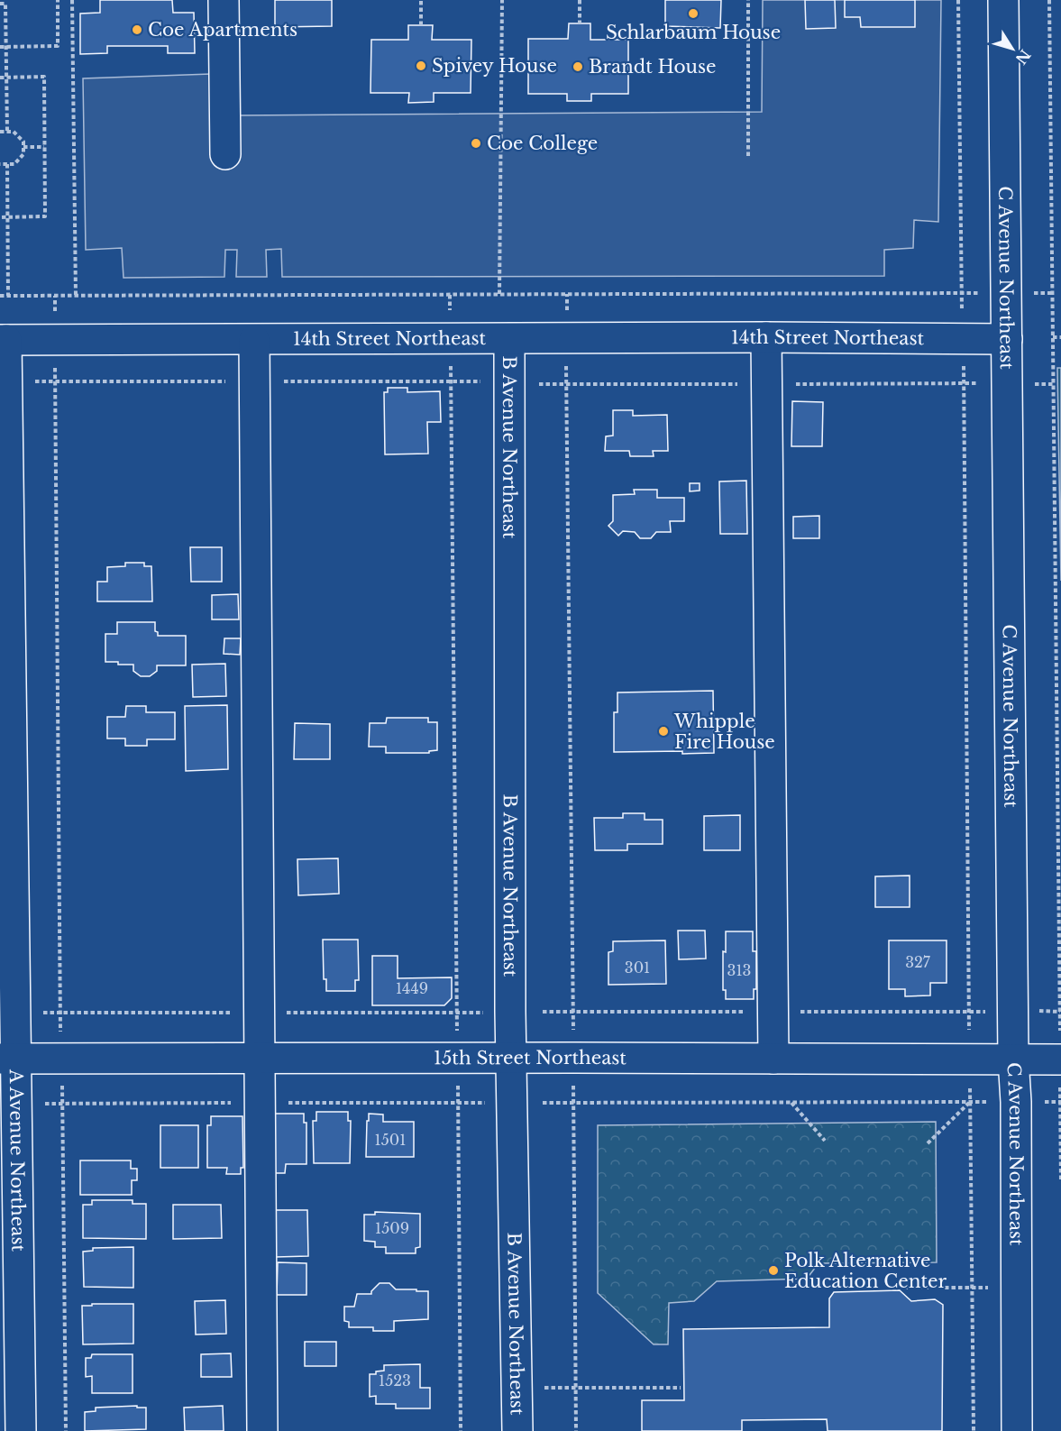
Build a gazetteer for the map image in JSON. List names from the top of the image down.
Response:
{
  "streets": {
    "street": [
      "C Avenue Northeast",
      "14th Street Northeast",
      "B Avenue Northeast",
      "15th Street Northeast",
      "A Avenue Northeast"
    ]
  },
  "crossings": [
    ["C Avenue Northeast", "14th Street Northeast"],
    ["C Avenue Northeast", "15th Street Northeast"],
    ["14th Street Northeast", "B Avenue Northeast"],
    ["14th Street Northeast", "A Avenue Northeast"],
    ["B Avenue Northeast", "15th Street Northeast"],
    ["15th Street Northeast", "A Avenue Northeast"]
  ],
  "places": [
    "Schlarbaum House",
    "Coe Apartments",
    "Spivey House",
    "Brandt House",
    "Coe College",
    "Whipple Fire House",
    "Polk Alternative Education Center"
  ],
  "house_numbers": [
    "327",
    "301",
    "313",
    "1449",
    "1501",
    "1509",
    "1523"
  ],
  "north": "bottom right"
}
